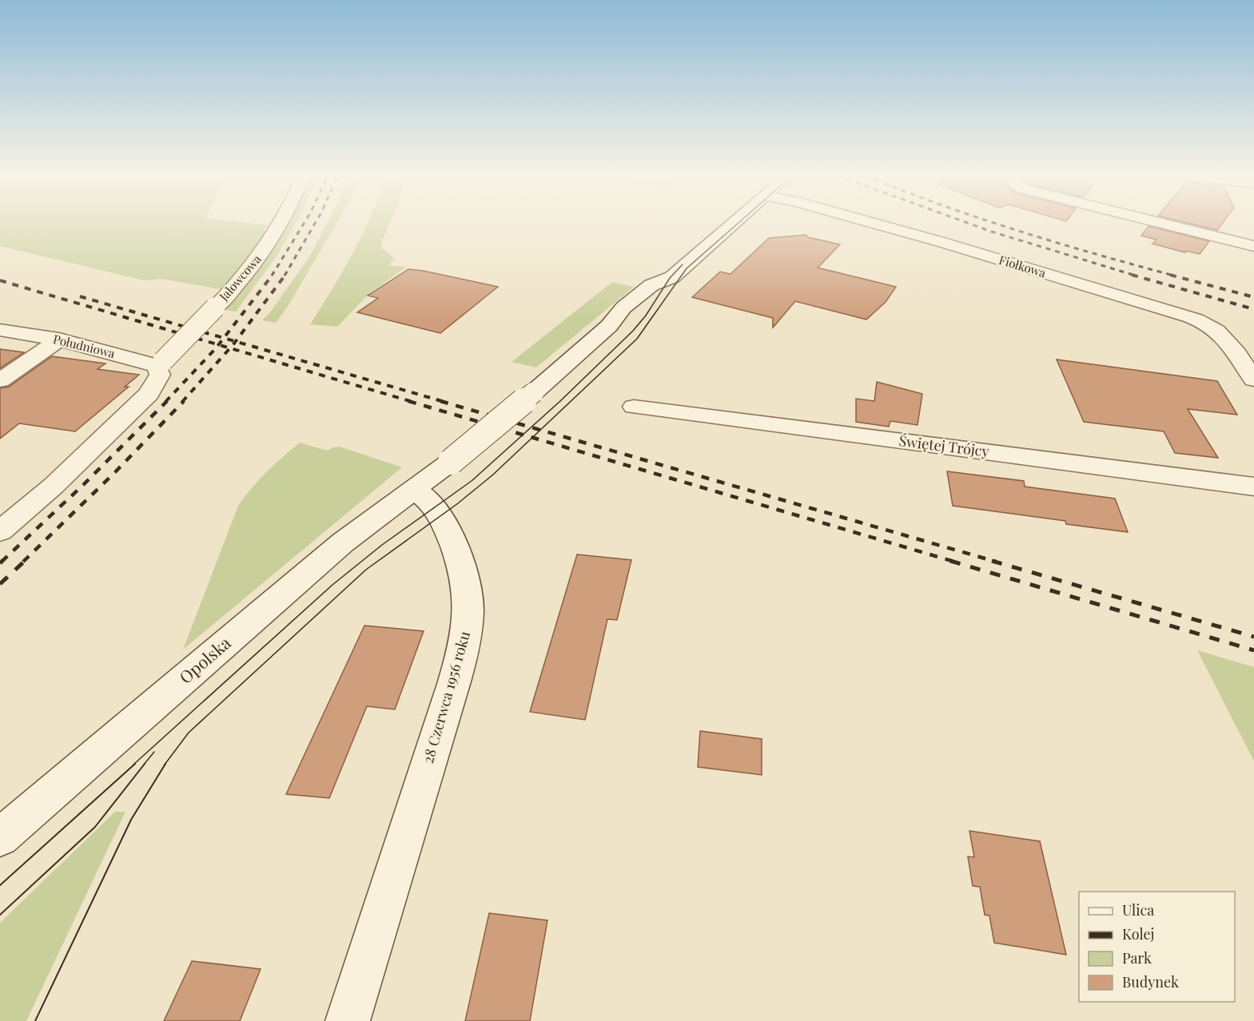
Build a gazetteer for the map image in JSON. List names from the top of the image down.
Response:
{
  "streets": {
    "street": [
      "Fiołkowa",
      "Jałowcowa",
      "Południowa",
      "Świętej Trójcy",
      "Opolska",
      "28 Czerwca 1956 roku"
    ]
  },
  "crossings": [
    ["Jałowcowa", "Południowa"],
    ["Opolska", "28 Czerwca 1956 roku"]
  ],
  "legend": [
    "Ulica",
    "Kolej",
    "Park",
    "Budynek"
  ]
}
